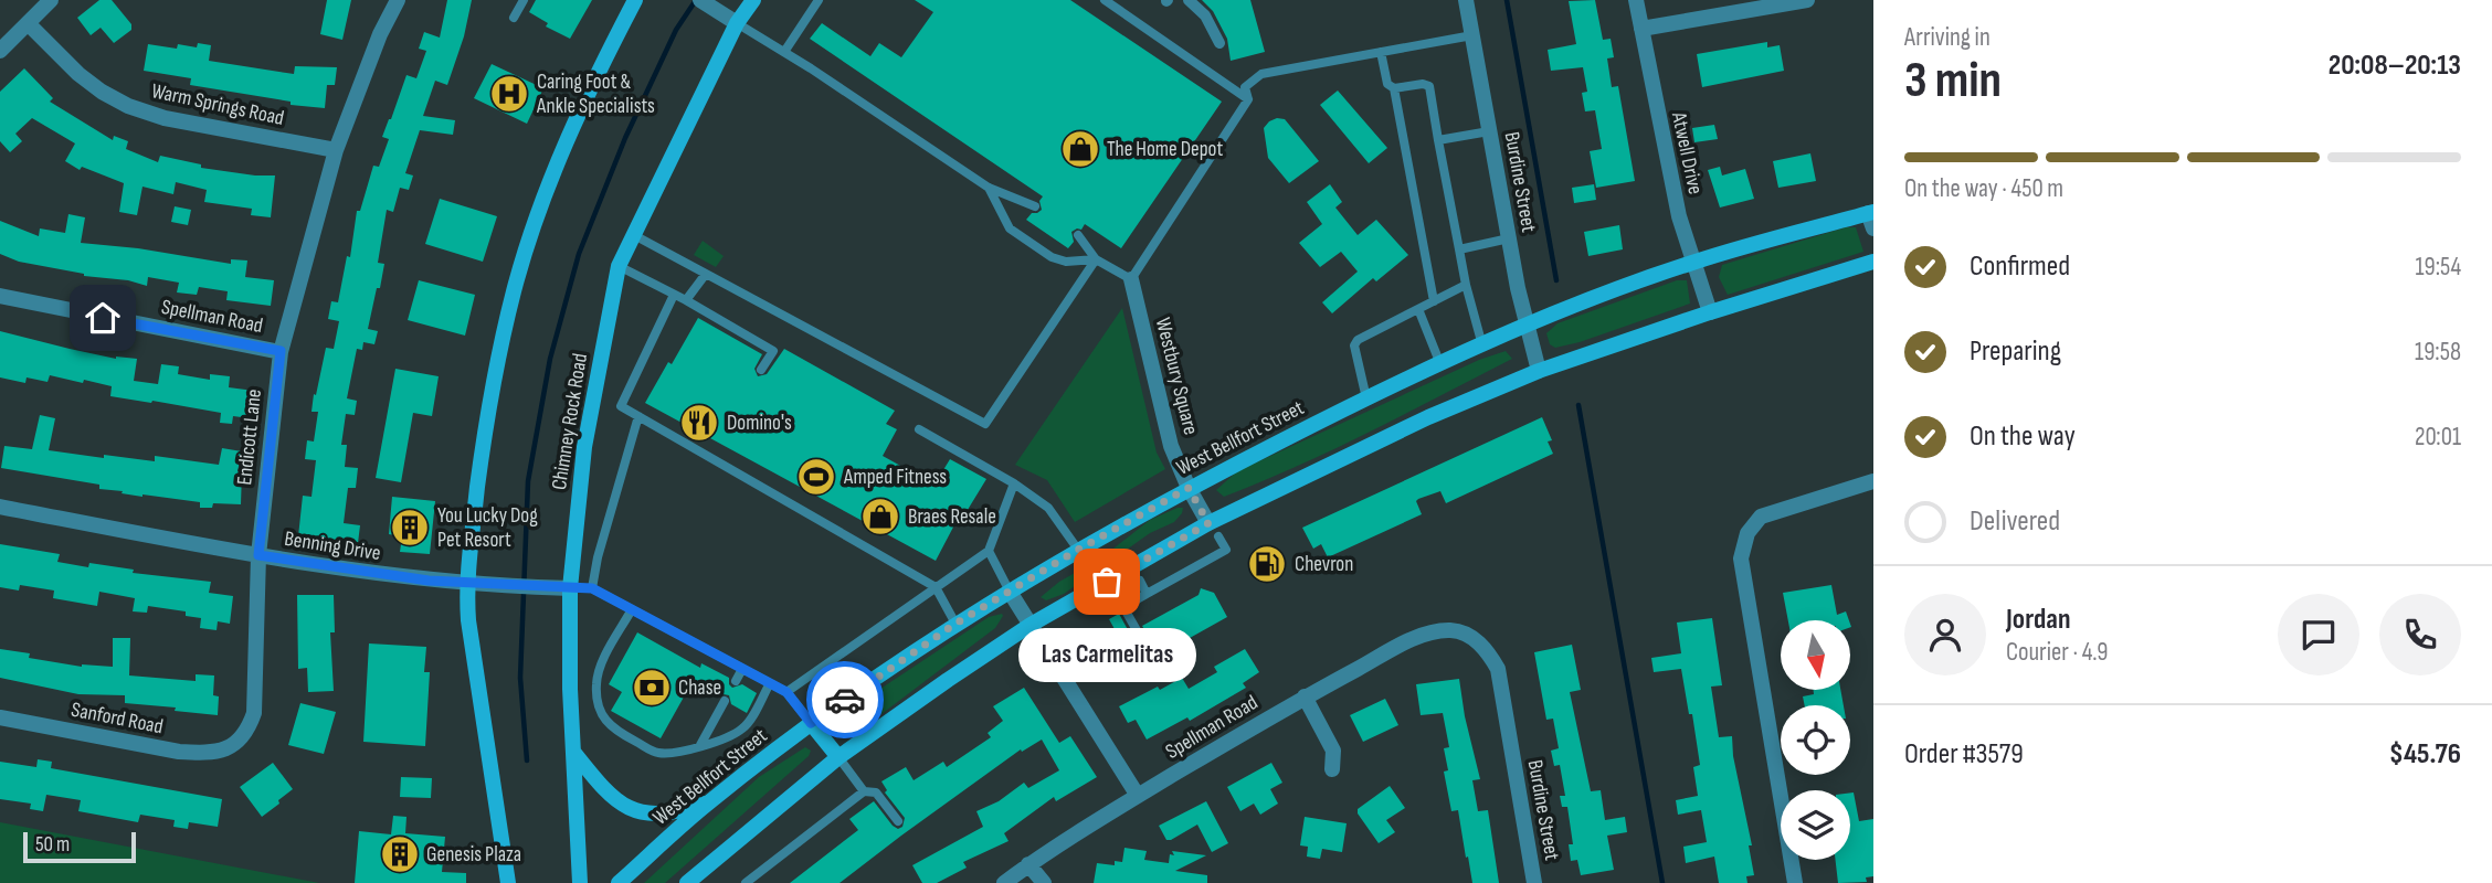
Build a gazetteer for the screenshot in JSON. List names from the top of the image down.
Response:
{
  "streets": {
    "main road": ["Chimney Rock Road", "West Bellfort Street"],
    "street": [
      "Warm Springs Road",
      "Atwell Drive",
      "Burdine Street",
      "Spellman Road",
      "Westbury Square",
      "Endicott Lane",
      "Benning Drive",
      "Sanford Road"
    ]
  },
  "crossings": [
    ["Warm Springs Road", "Endicott Lane"],
    ["Atwell Drive", "West Bellfort Street"],
    ["Burdine Street", "Spellman Road"],
    ["Burdine Street", "West Bellfort Street"],
    ["Spellman Road", "Endicott Lane"],
    ["Westbury Square", "West Bellfort Street"],
    ["Chimney Rock Road", "Benning Drive"],
    ["Endicott Lane", "Benning Drive"],
    ["Endicott Lane", "Sanford Road"]
  ],
  "places": {
    "hospital": ["Caring Foot & Ankle Specialists"],
    "shop": ["The Home Depot", "Braes Resale"],
    "restaurant": ["Domino's"],
    "sports": ["Amped Fitness"],
    "building": ["You Lucky Dog Pet Resort", "Genesis Plaza"],
    "fuel station": ["Chevron"],
    "other": ["Las Carmelitas"],
    "bank": ["Chase"]
  },
  "scale_bar": "50 m",
  "north": "bottom",
  "page": {
    "heading": ["3 min", "Arriving in", "20:08–20:13"],
    "panel": [
      "Jordan",
      "Courier · 4.9",
      "Order #3579",
      "$45.76"
    ],
    "bar": "On the way · 450 m",
    "list": [
      ["Confirmed", "19:54"],
      ["Preparing", "19:58"],
      ["On the way", "20:01"],
      "Delivered"
    ],
    "bubble": "Las Carmelitas",
    "scale": "50 m"
  }
}
